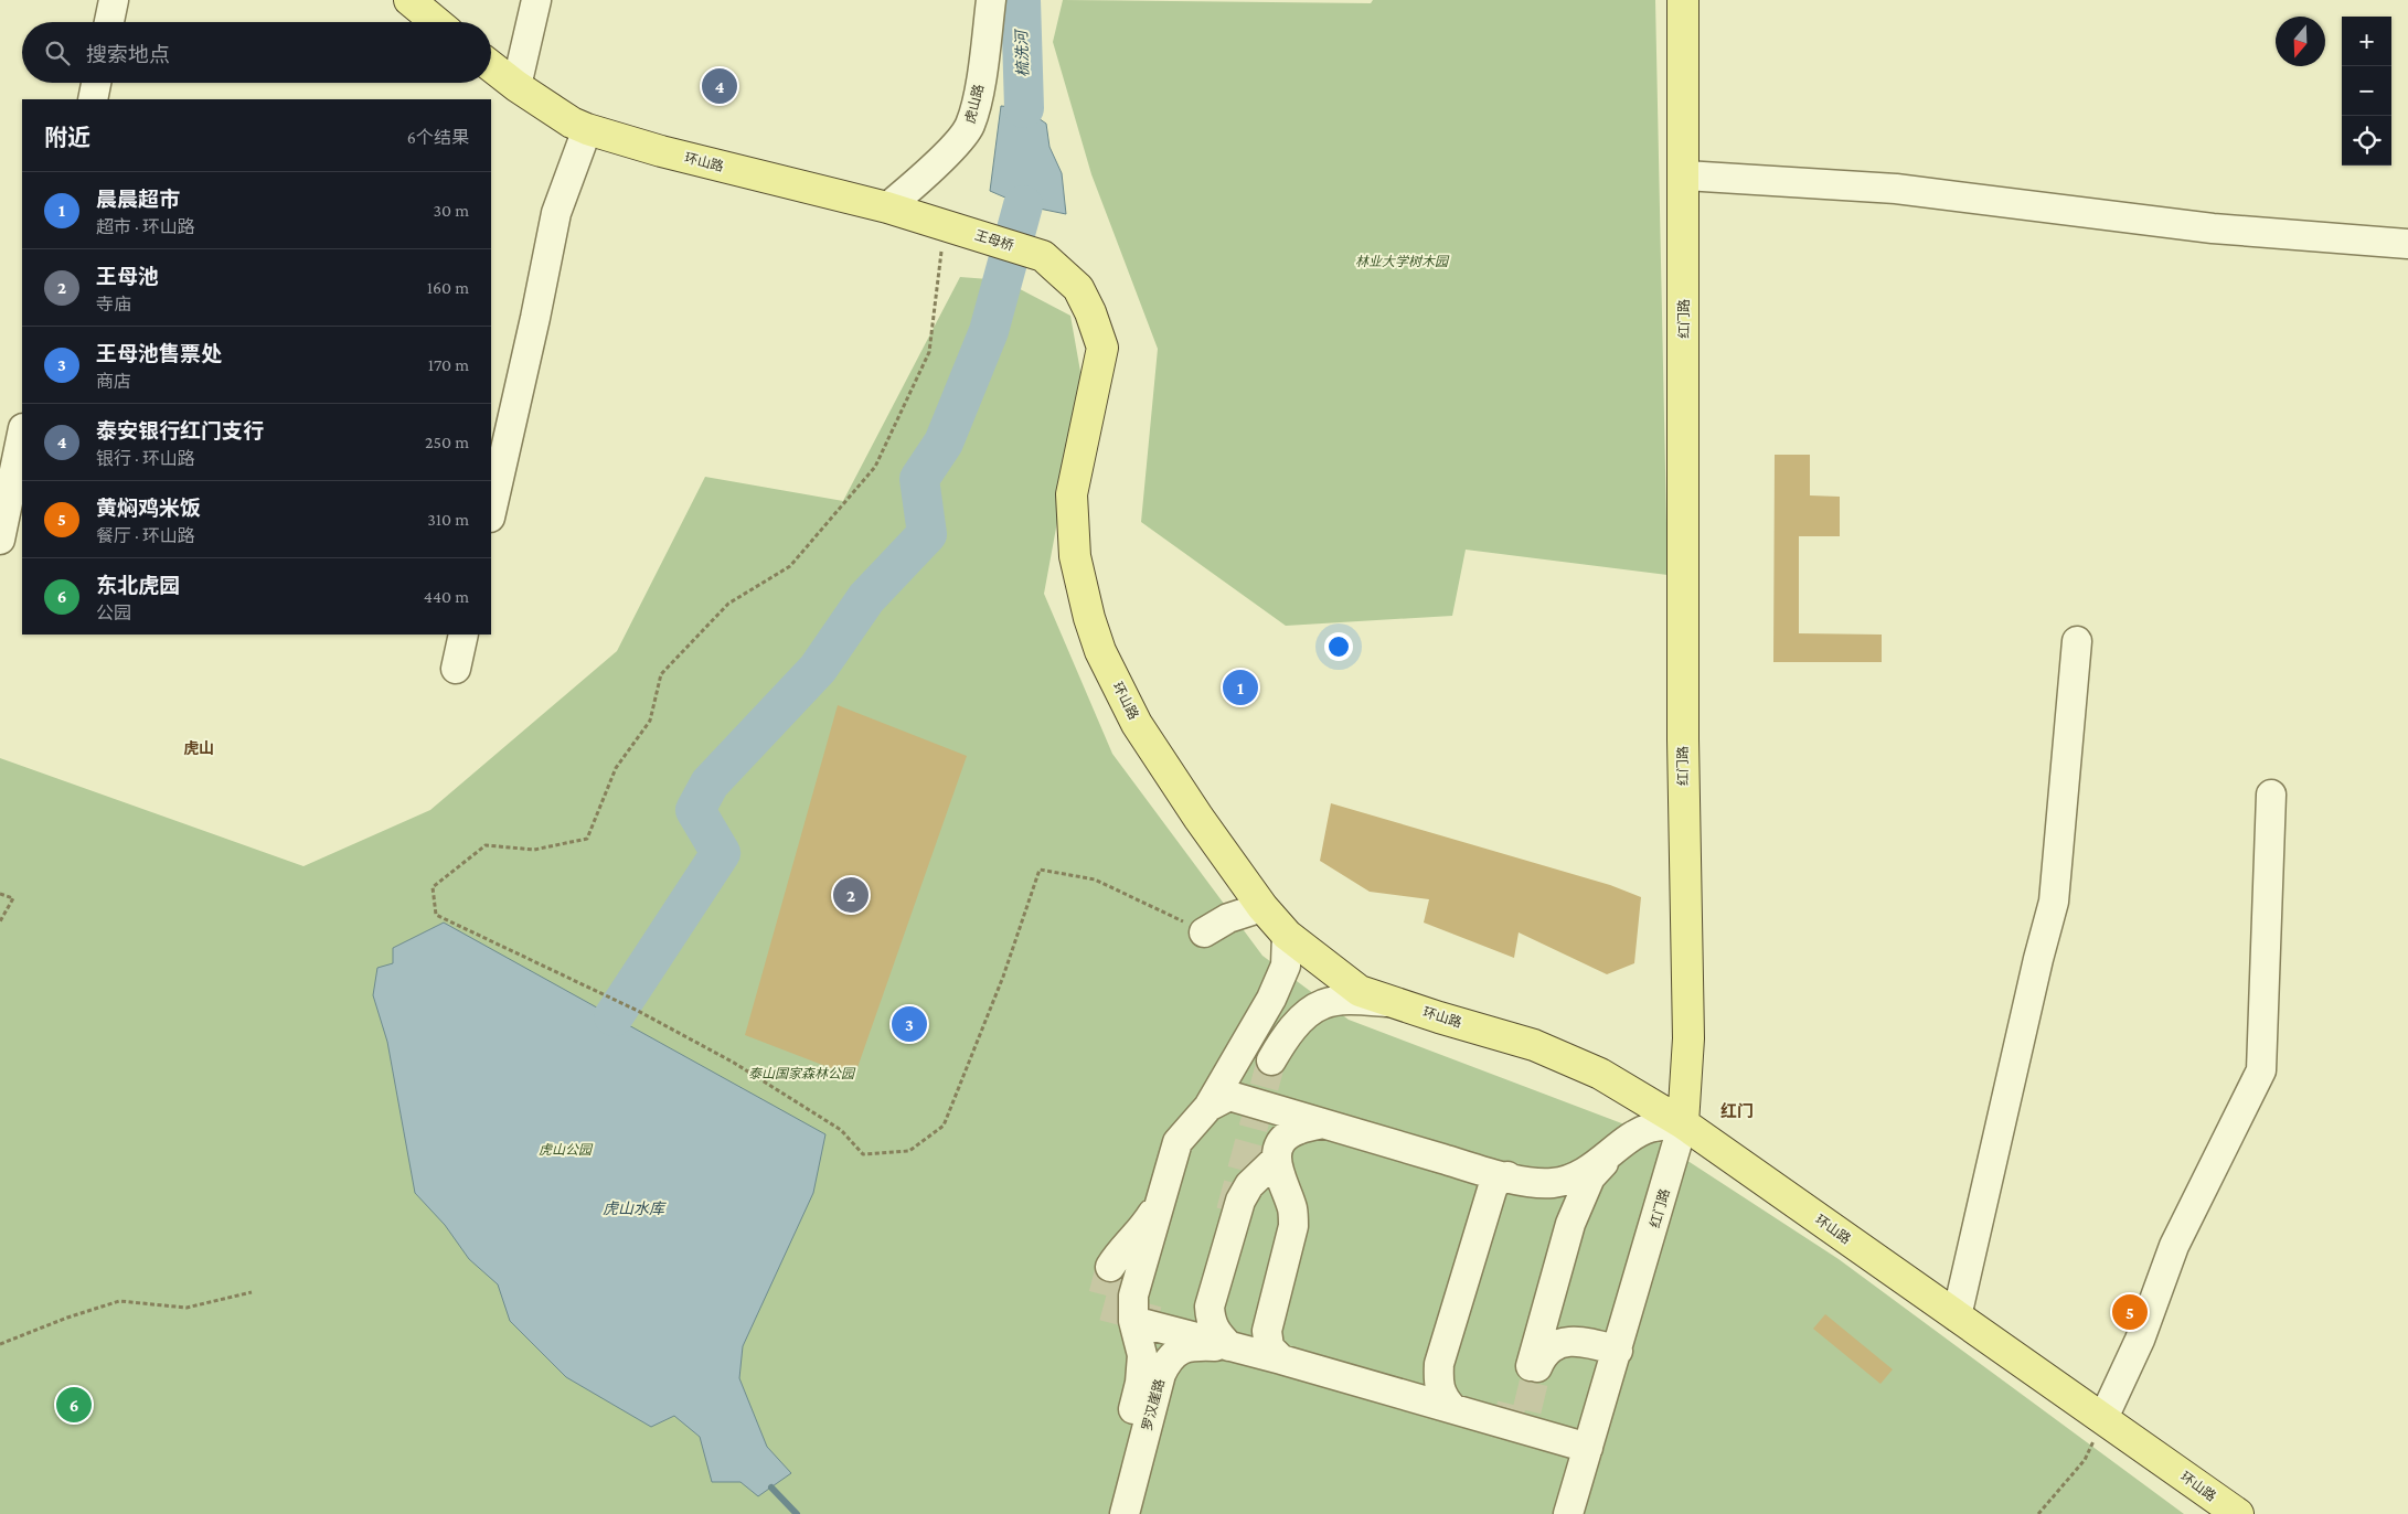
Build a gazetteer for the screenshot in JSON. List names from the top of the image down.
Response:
{
  "streets": {
    "main road": ["环山路", "王母桥", "红门路"],
    "street": ["虎山路", "罗汉崖路"]
  },
  "crossings": [
    ["虎山路", "环山路"],
    ["环山路", "王母桥"],
    ["环山路", "红门路"],
    ["环山路", "罗汉崖路"]
  ],
  "districts": ["虎山", "红门"],
  "water": ["梳洗河", "虎山水库"],
  "parks": ["林业大学树木园", "泰山国家森林公园", "虎山公园"],
  "north": "bottom",
  "page": {
    "map_buttons": ["+", "−"],
    "search": "搜索地点",
    "pins": [
      "4",
      "1",
      "2",
      "3",
      "5",
      "6"
    ],
    "heading": ["附近", "6个结果"],
    "list": [
      {
        "mark": "1",
        "name": "晨晨超市",
        "note": "超市 · 环山路",
        "value": "30 m"
      },
      {
        "mark": "2",
        "name": "王母池",
        "note": "寺庙",
        "value": "160 m"
      },
      {
        "mark": "3",
        "name": "王母池售票处",
        "note": "商店",
        "value": "170 m"
      },
      {
        "mark": "4",
        "name": "泰安银行红门支行",
        "note": "银行 · 环山路",
        "value": "250 m"
      },
      {
        "mark": "5",
        "name": "黄焖鸡米饭",
        "note": "餐厅 · 环山路",
        "value": "310 m"
      },
      {
        "mark": "6",
        "name": "东北虎园",
        "note": "公园",
        "value": "440 m"
      }
    ]
  }
}
